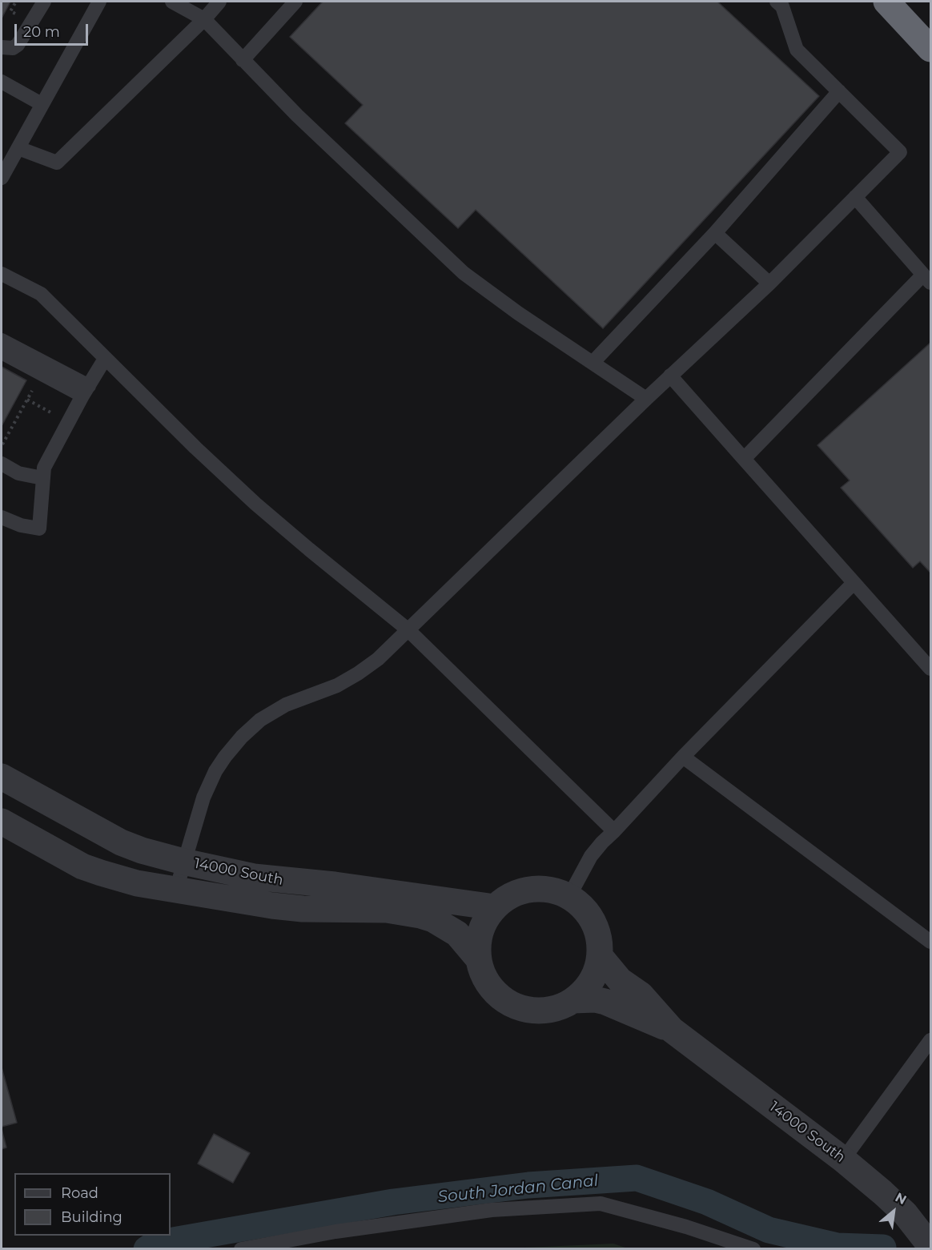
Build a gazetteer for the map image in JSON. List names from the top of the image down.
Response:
{
  "streets": {
    "street": ["14000 South"]
  },
  "water": ["South Jordan Canal"],
  "legend": ["Road", "Building"],
  "scale_bar": "20 m",
  "north": "top right"
}
